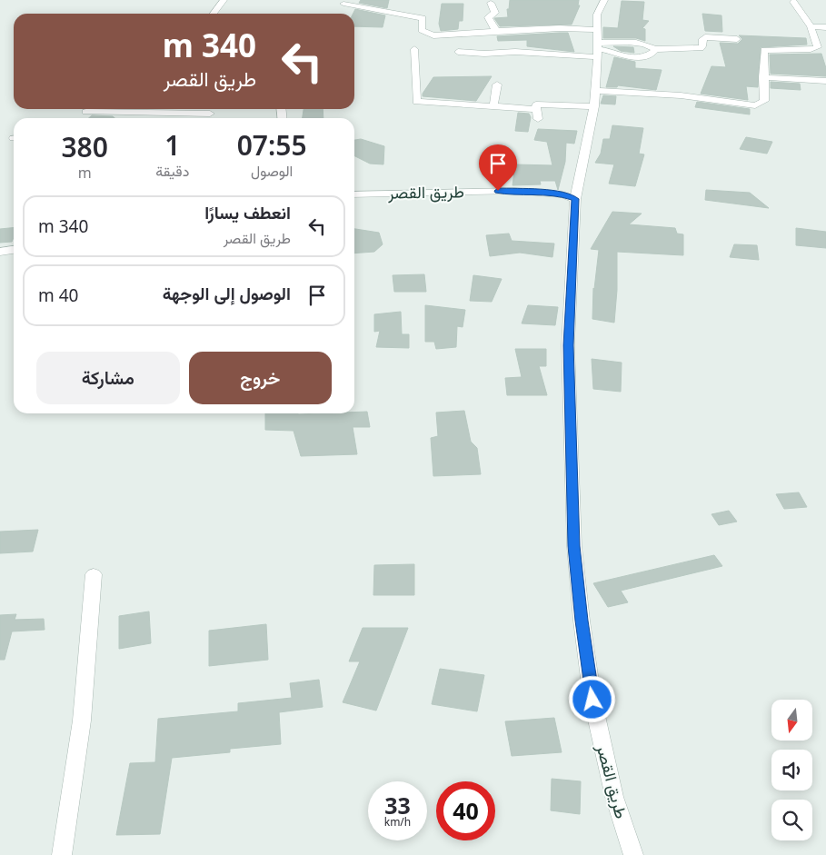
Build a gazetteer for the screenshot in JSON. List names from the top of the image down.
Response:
{
  "streets": {
    "street": ["طريق القصر"]
  },
  "north": "bottom",
  "page": {
    "turn": ["340 m", "طريق القصر"],
    "eta": [
      "07:55",
      "الوصول",
      "1",
      "دقيقة",
      "380",
      "m"
    ],
    "list": [
      {
        "name": "انعطف يسارًا",
        "note": "طريق القصر",
        "value": "340 m"
      },
      {
        "name": "الوصول إلى الوجهة",
        "value": "40 m"
      }
    ],
    "buttons": ["خروج", "مشاركة"],
    "speed": "33 km/h",
    "limit": "40"
  }
}
